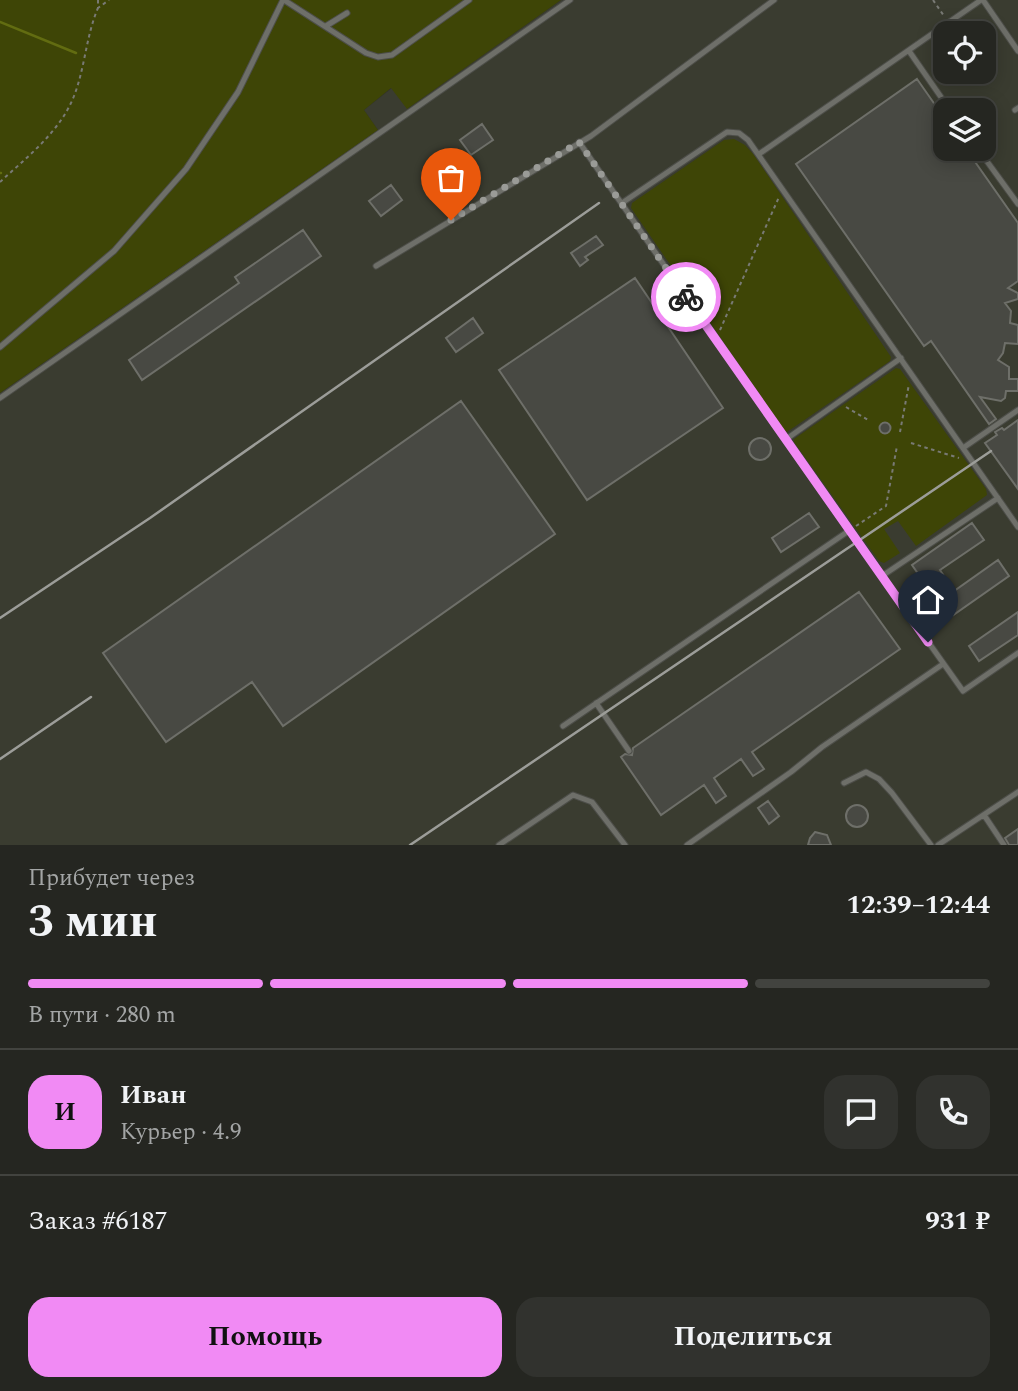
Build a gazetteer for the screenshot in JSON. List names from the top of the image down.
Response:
{
  "page": {
    "heading": ["3 мин", "Прибудет через", "12:39–12:44"],
    "panel": [
      "Иван",
      "Курьер · 4.9",
      "Заказ #6187",
      "931 ₽"
    ],
    "bar": "В пути · 280 m",
    "round": "И",
    "buttons": ["Помощь", "Поделиться"]
  }
}
